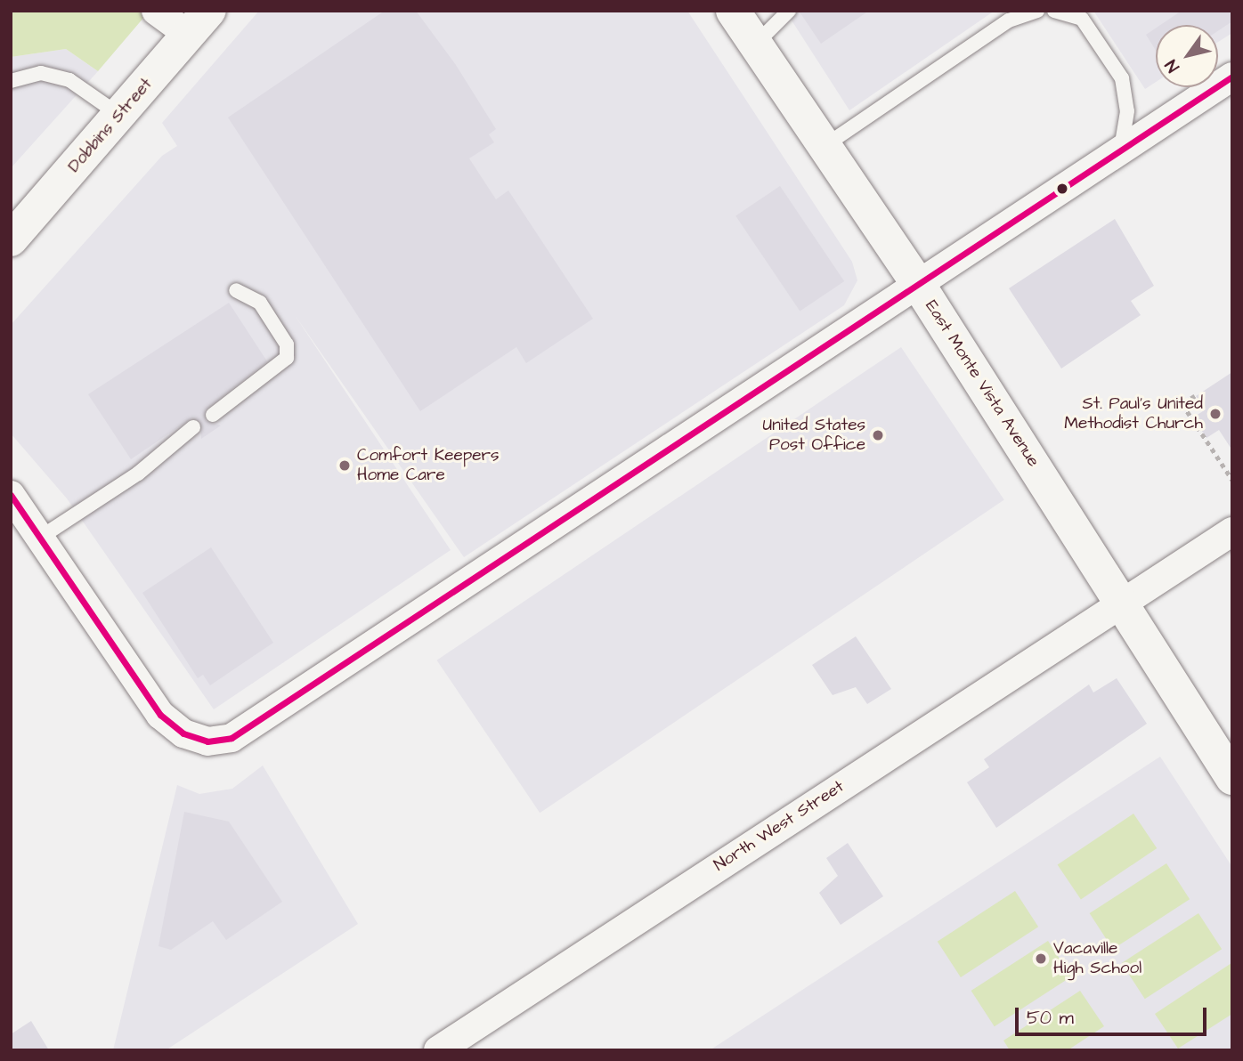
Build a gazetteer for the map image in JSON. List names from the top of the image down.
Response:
{
  "streets": {
    "street": ["Dobbins Street", "East Monte Vista Avenue", "North West Street"]
  },
  "crossings": [
    ["East Monte Vista Avenue", "North West Street"]
  ],
  "places": [
    "St. Paul's United Methodist Church",
    "United States Post Office",
    "Comfort Keepers Home Care",
    "Vacaville High School"
  ],
  "scale_bar": "50 m",
  "north": "bottom left"
}
